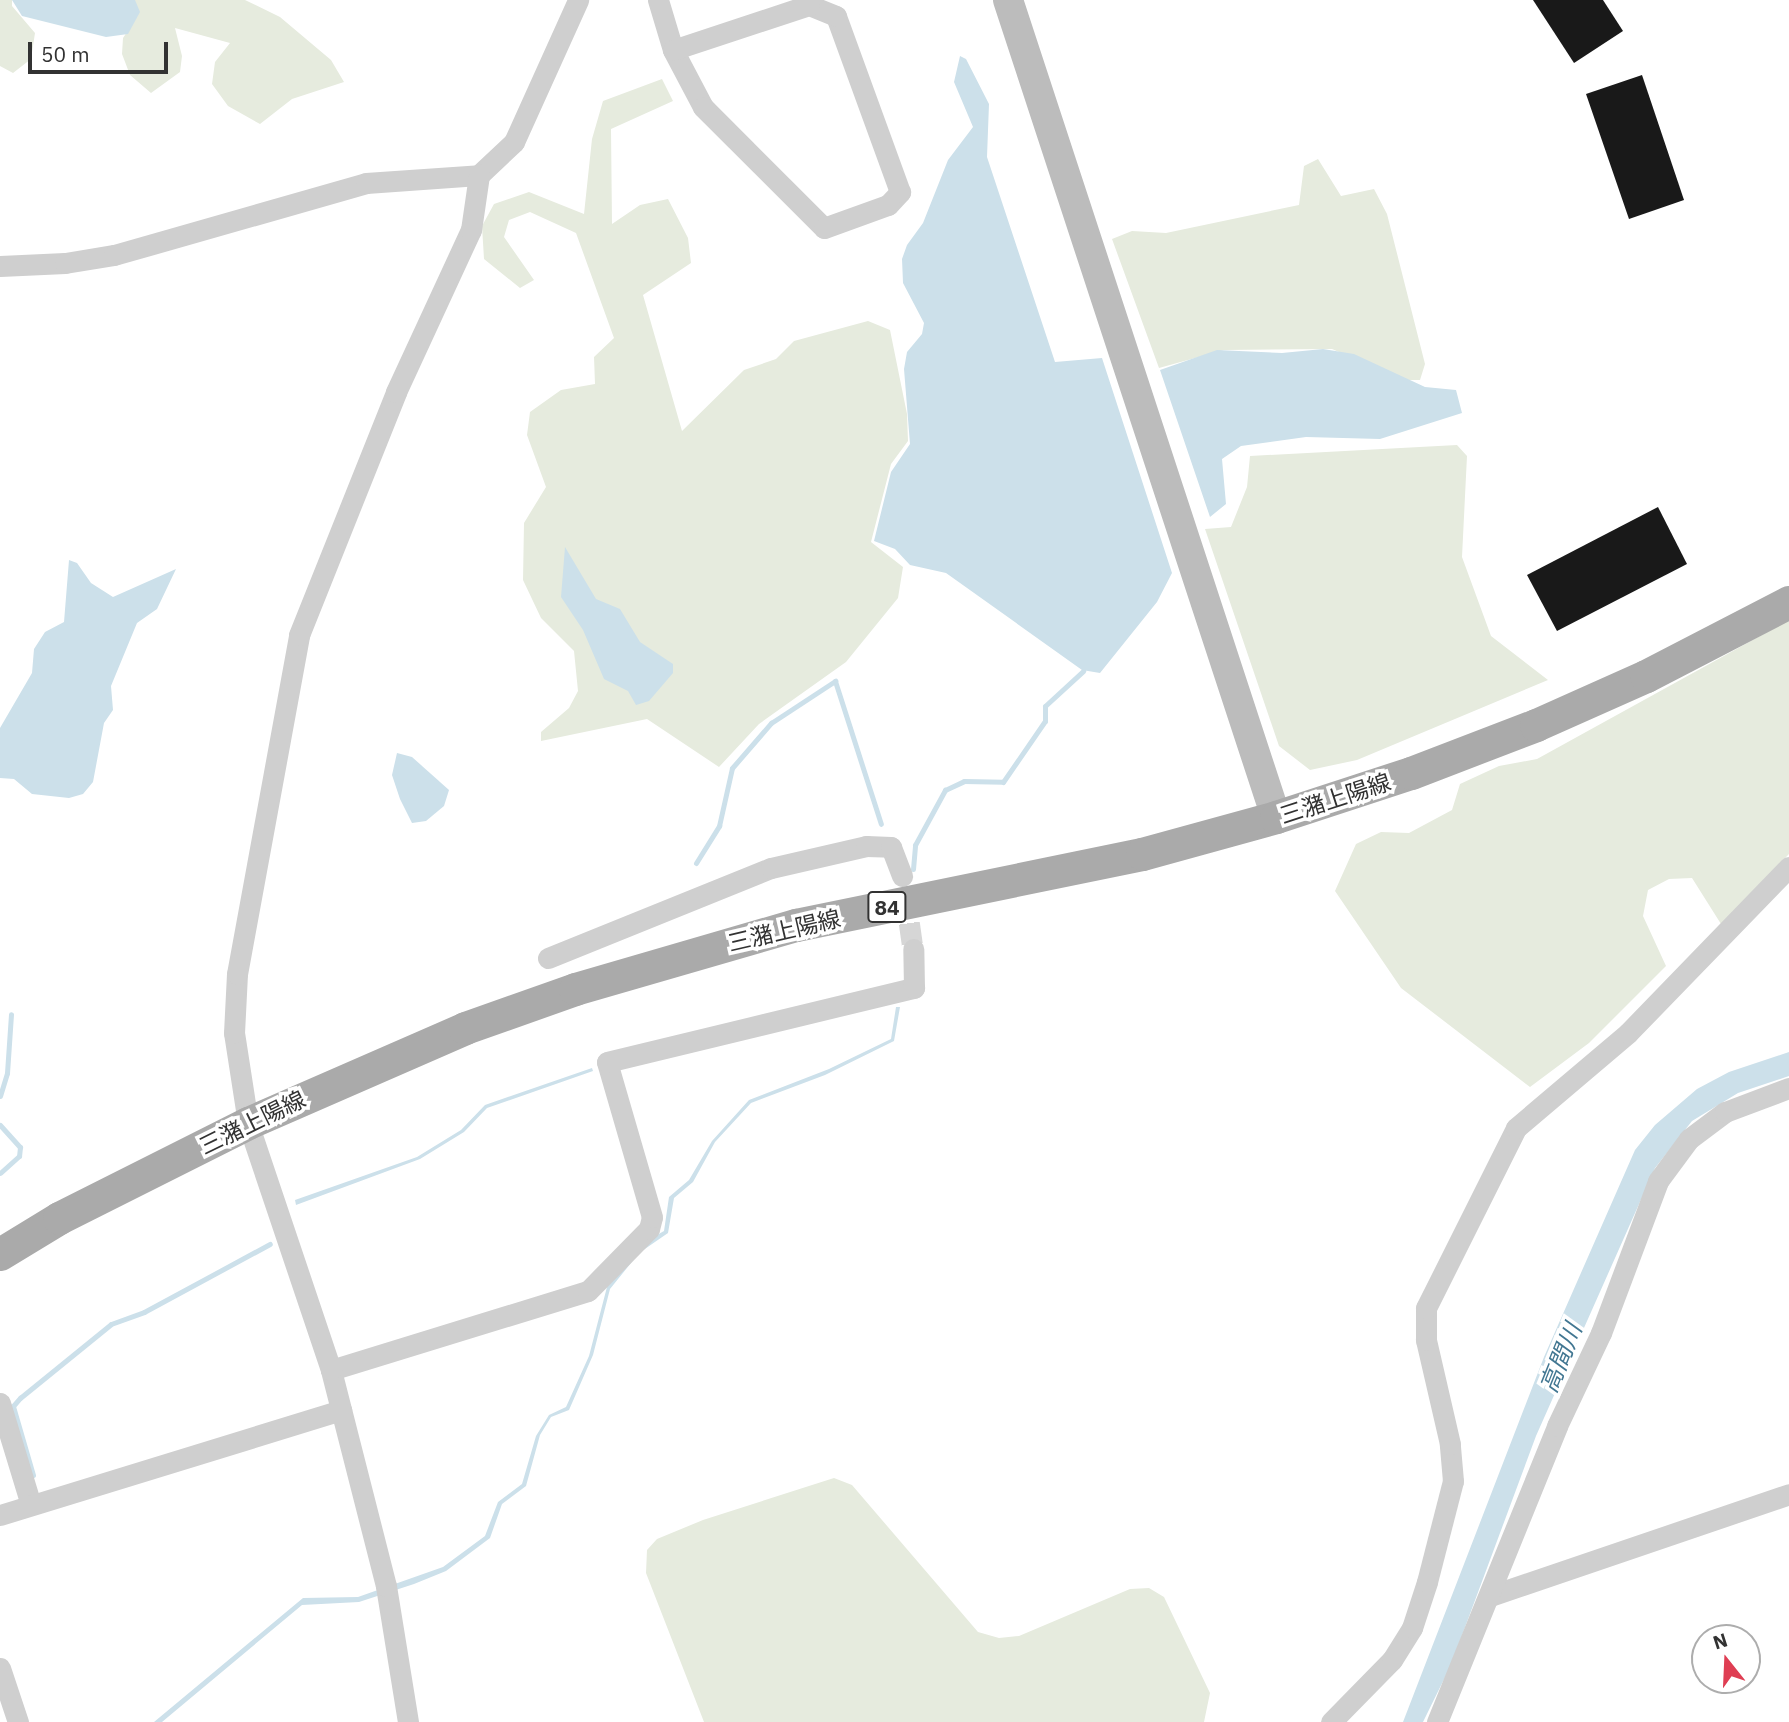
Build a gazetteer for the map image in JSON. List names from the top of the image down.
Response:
{
  "streets": {
    "main road": ["三潴上陽線", "84"]
  },
  "water": ["高間川"],
  "scale_bar": "50 m",
  "north": "top"
}
